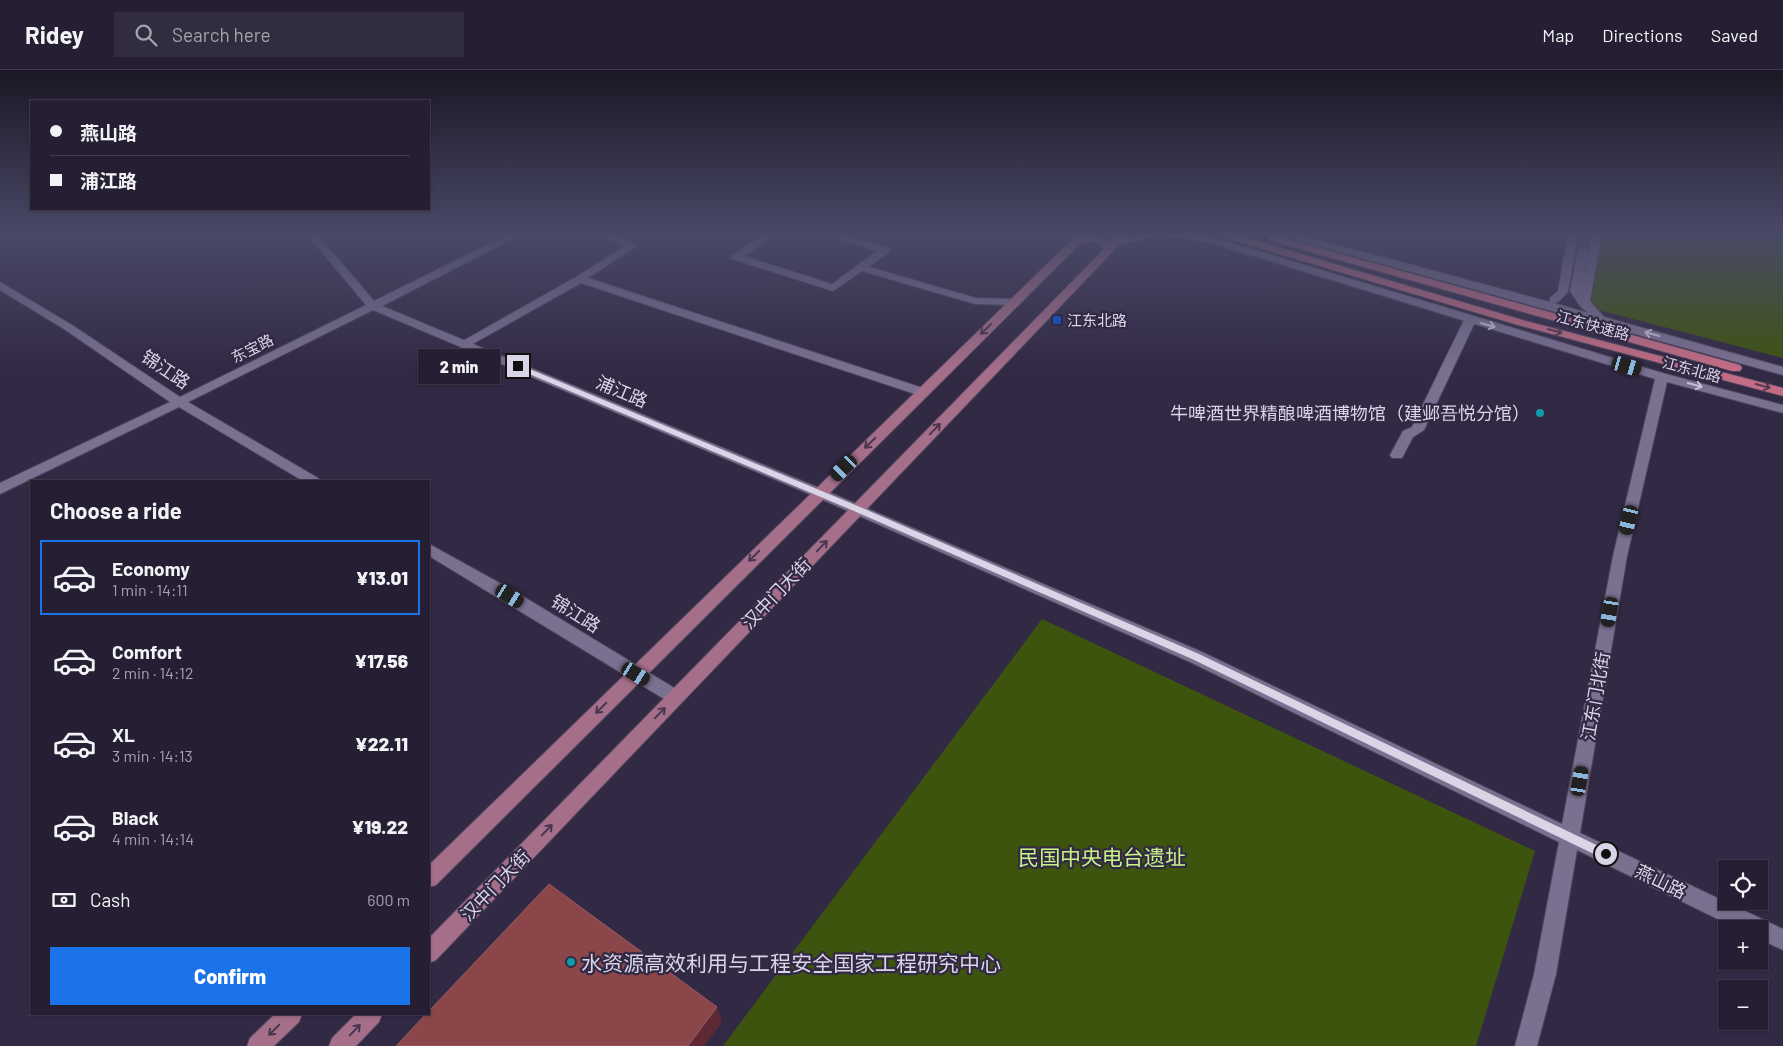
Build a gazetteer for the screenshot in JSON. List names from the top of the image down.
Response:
{
  "streets": {
    "highway": ["江东快速路"],
    "main road": ["汉中门大街"],
    "street": [
      "东宝路",
      "锦江路",
      "江东北路",
      "浦江路",
      "江东门北街",
      "燕山路"
    ]
  },
  "crossings": [
    ["东宝路", "锦江路"],
    ["东宝路", "浦江路"],
    ["锦江路", "汉中门大街"],
    ["江东北路", "江东门北街"],
    ["浦江路", "汉中门大街"],
    ["浦江路", "燕山路"],
    ["汉中门大街", "燕山路"],
    ["江东门北街", "燕山路"]
  ],
  "parks": ["民国中央电台遗址"],
  "places": {
    "transit": ["江东北路"],
    "other": ["牛啤酒世界精酿啤酒博物馆（建邺吾悦分馆）", "水资源高效利用与工程安全国家工程研究中心"]
  },
  "page": {
    "header": "Ridey",
    "search": "Search here",
    "nav": ["Map", "Directions", "Saved"],
    "banner": ["燕山路", "浦江路"],
    "bubble": "2 min",
    "heading": "Choose a ride",
    "list": [
      {
        "name": "Economy",
        "note": "1 min · 14:11",
        "value": "¥13.01"
      },
      {
        "name": "Comfort",
        "note": "2 min · 14:12",
        "value": "¥17.56"
      },
      {
        "name": "XL",
        "note": "3 min · 14:13",
        "value": "¥22.11"
      },
      {
        "name": "Black",
        "note": "4 min · 14:14",
        "value": "¥19.22"
      }
    ],
    "map_buttons": ["+", "−"],
    "pay": ["Cash", "600 m"],
    "buttons": "Confirm"
  }
}
